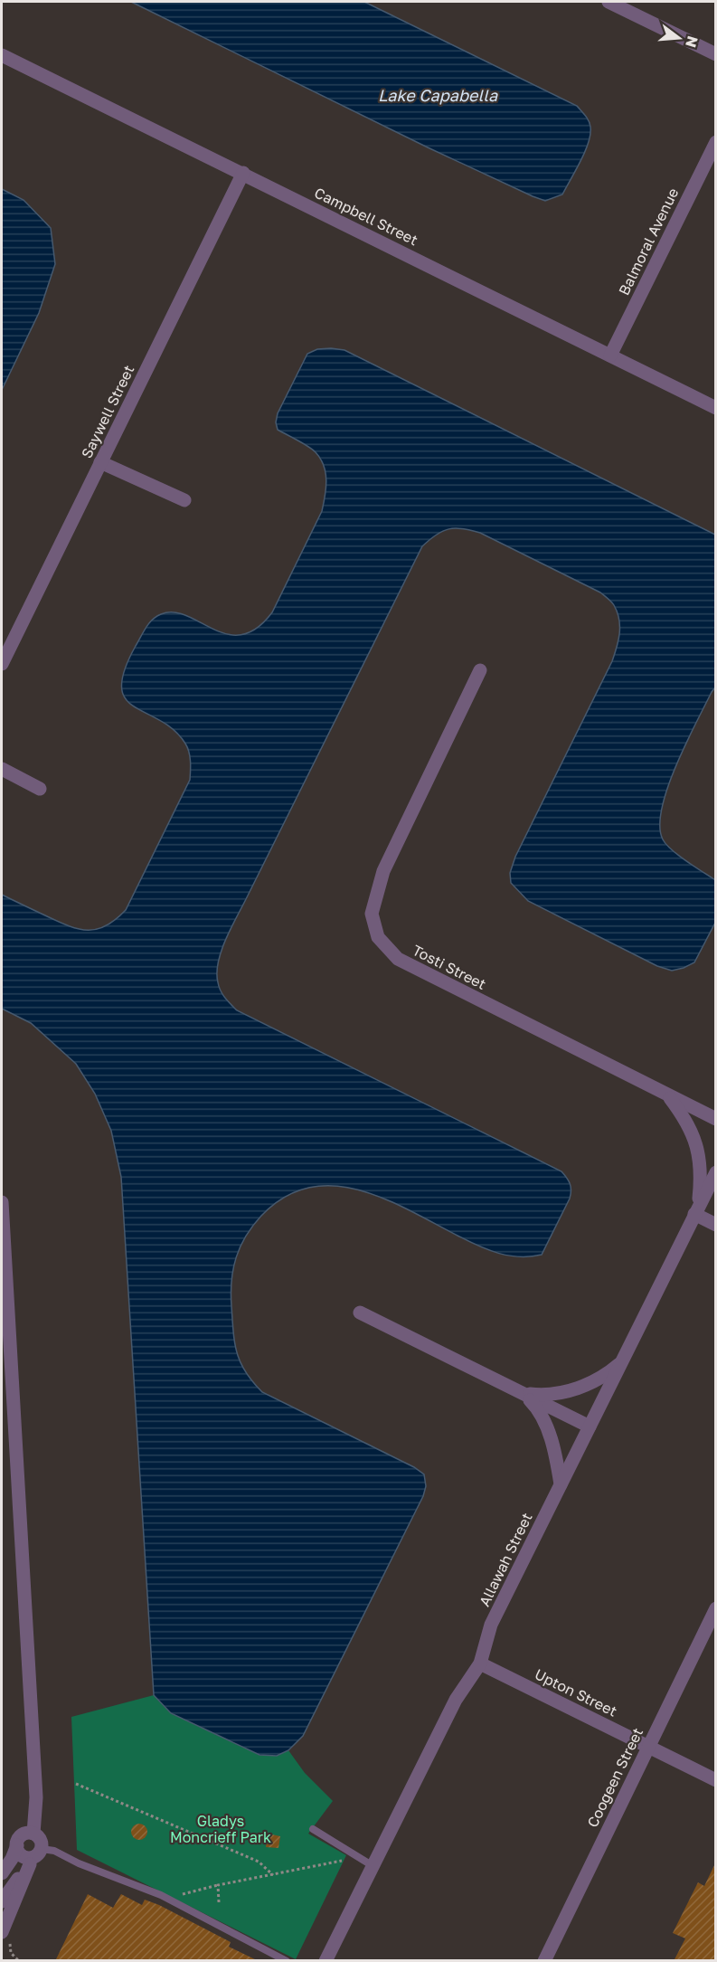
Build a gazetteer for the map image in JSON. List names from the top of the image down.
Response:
{
  "streets": {
    "street": [
      "Campbell Street",
      "Balmoral Avenue",
      "Saywell Street",
      "Tosti Street",
      "Allawah Street",
      "Upton Street",
      "Coogeen Street"
    ]
  },
  "crossings": [
    ["Campbell Street", "Balmoral Avenue"],
    ["Campbell Street", "Saywell Street"],
    ["Allawah Street", "Upton Street"],
    ["Upton Street", "Coogeen Street"]
  ],
  "water": ["Lake Capabella"],
  "parks": ["Gladys Moncrieff Park"],
  "north": "right"
}
